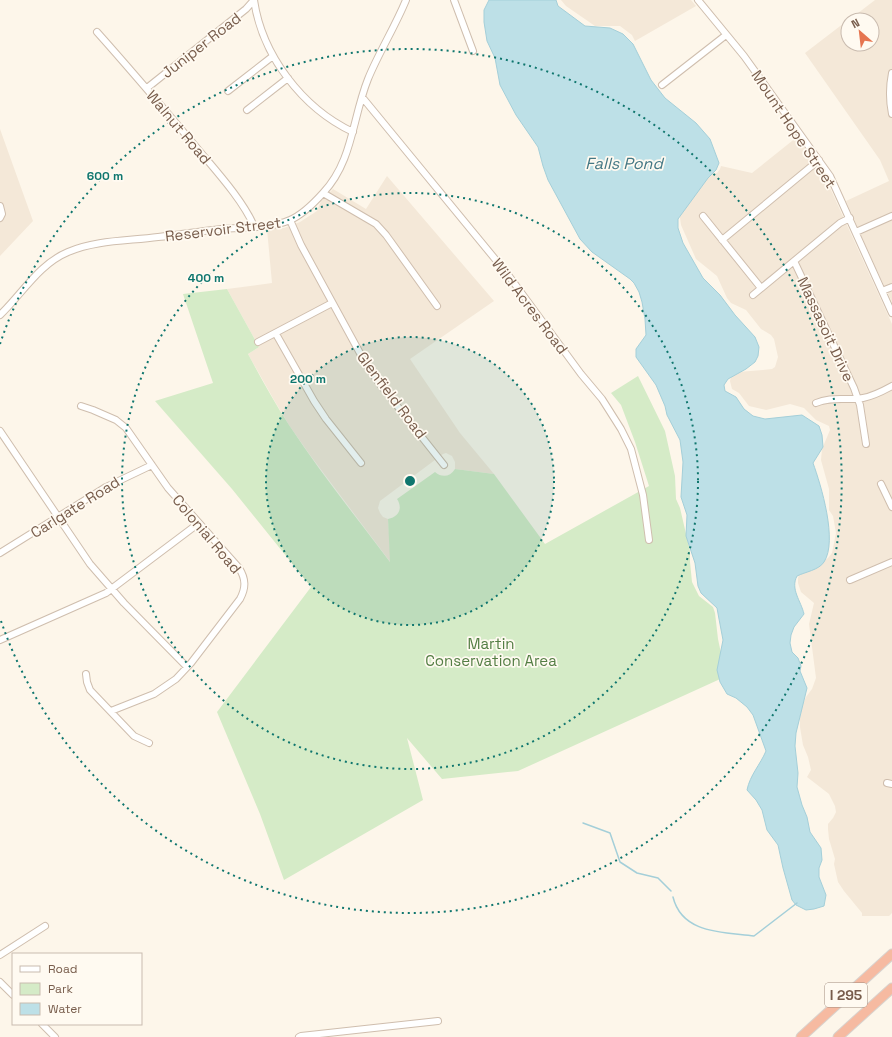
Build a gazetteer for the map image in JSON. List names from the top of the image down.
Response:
{
  "streets": {
    "highway": ["I 295"],
    "street": [
      "Juniper Road",
      "Walnut Road",
      "Mount Hope Street",
      "Reservoir Street",
      "Wild Acres Road",
      "Massasoit Drive",
      "Glenfield Road",
      "Carlgate Road",
      "Colonial Road"
    ]
  },
  "crossings": [
    ["Juniper Road", "Walnut Road"],
    ["Walnut Road", "Reservoir Street"],
    ["Reservoir Street", "Wild Acres Road"],
    ["Reservoir Street", "Glenfield Road"],
    ["Carlgate Road", "Colonial Road"]
  ],
  "water": ["Falls Pond"],
  "parks": ["Martin Conservation Area"],
  "legend": ["Road", "Park", "Water"],
  "north": "top left",
  "rings": ["600 m", "400 m", "200 m"]
}
